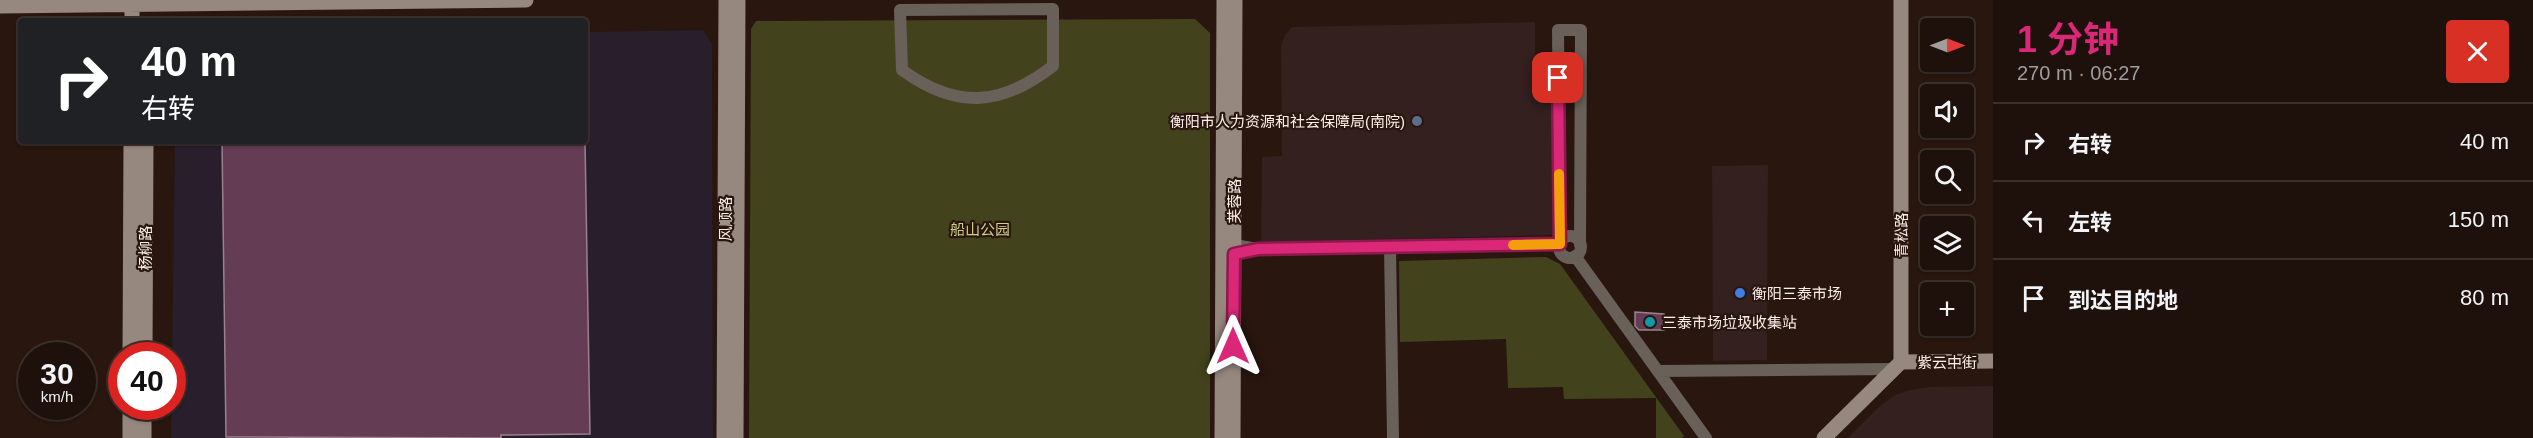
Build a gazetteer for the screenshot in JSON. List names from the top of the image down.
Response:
{
  "streets": {
    "street": [
      "芙蓉路",
      "风顺路",
      "青松路",
      "杨柳路",
      "紫云中街"
    ]
  },
  "crossings": [
    ["青松路", "紫云中街"]
  ],
  "parks": ["船山公园"],
  "places": ["衡阳市人力资源和社会保障局(南院)", "衡阳三泰市场", "三泰市场垃圾收集站"],
  "north": "right",
  "page": {
    "heading": ["1 分钟", "270 m · 06:27"],
    "map_buttons": "+",
    "turn": ["40 m", "右转"],
    "list": [
      {
        "name": "右转",
        "value": "40 m"
      },
      {
        "name": "左转",
        "value": "150 m"
      },
      {
        "name": "到达目的地",
        "value": "80 m"
      }
    ],
    "speed": "30 km/h",
    "limit": "40"
  }
}
